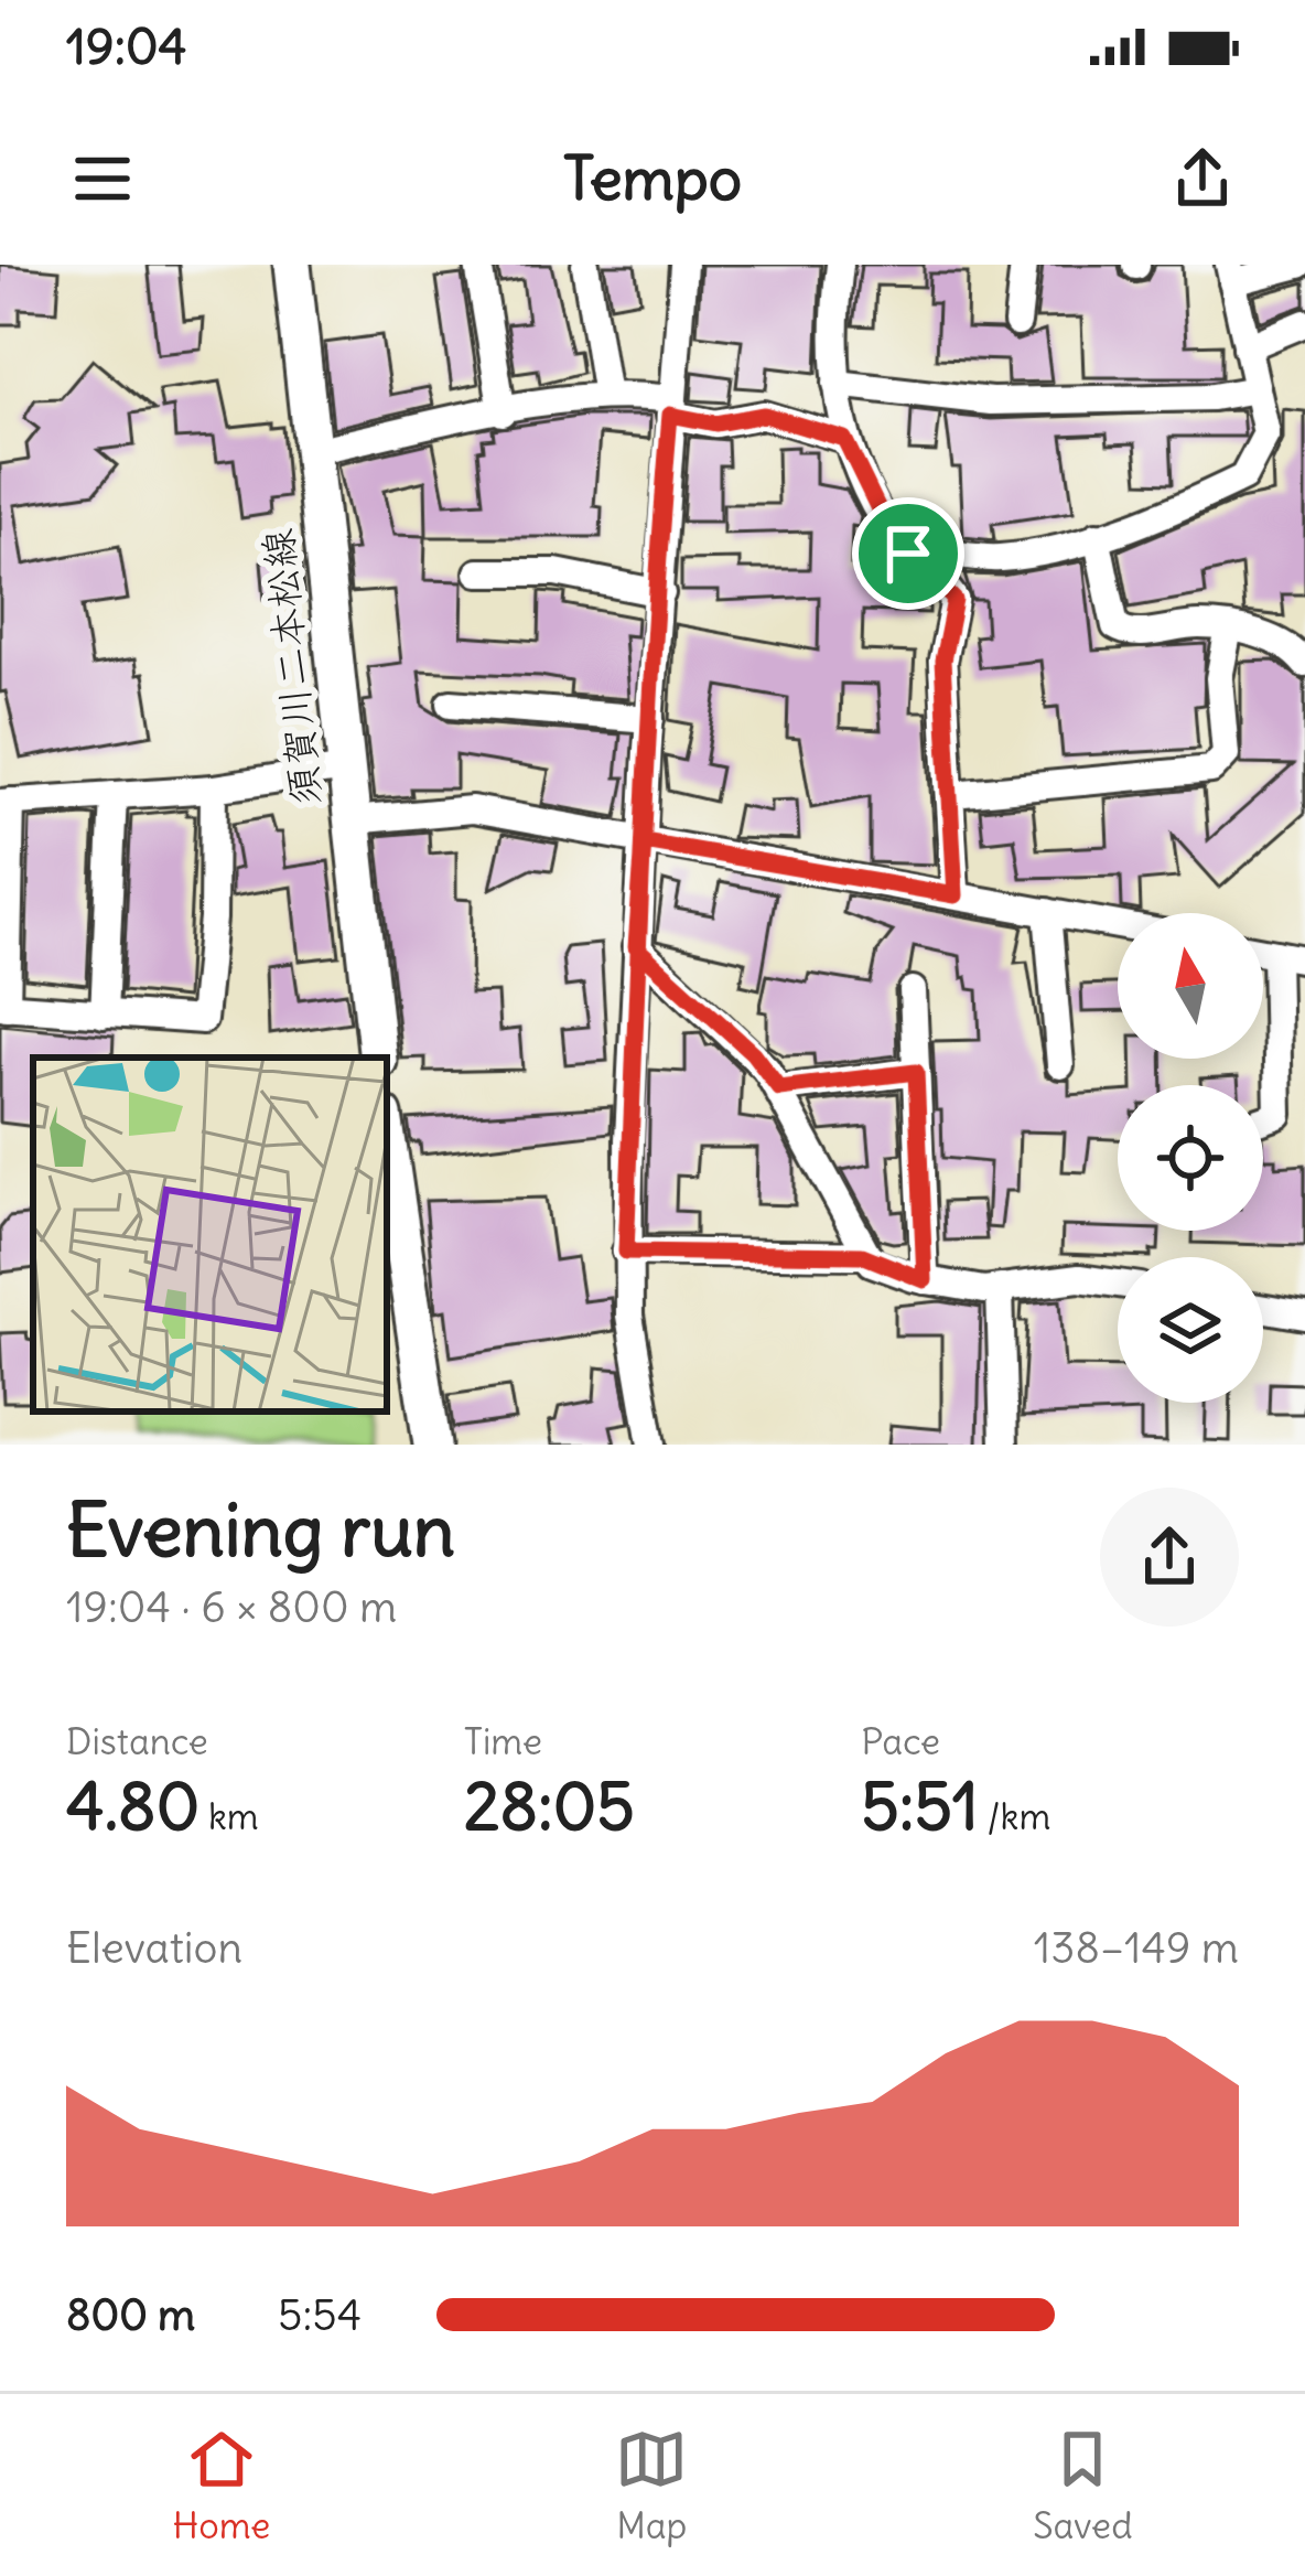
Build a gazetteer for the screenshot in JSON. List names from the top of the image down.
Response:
{
  "streets": {
    "main road": ["須賀川二本松線"]
  },
  "north": "top",
  "page": {
    "status": "19:04",
    "header": "Tempo",
    "heading": ["Evening run", "19:04 · 6 × 800 m"],
    "stats": [
      ["Distance", "4.80 km"],
      ["Time", "28:05"],
      ["Pace", "5:51 /km"]
    ],
    "chart": ["Elevation", "138–149 m"],
    "list": [
      {
        "name": "800 m",
        "note": "5:54"
      }
    ],
    "tabs": ["Home", "Map", "Saved"]
  }
}
